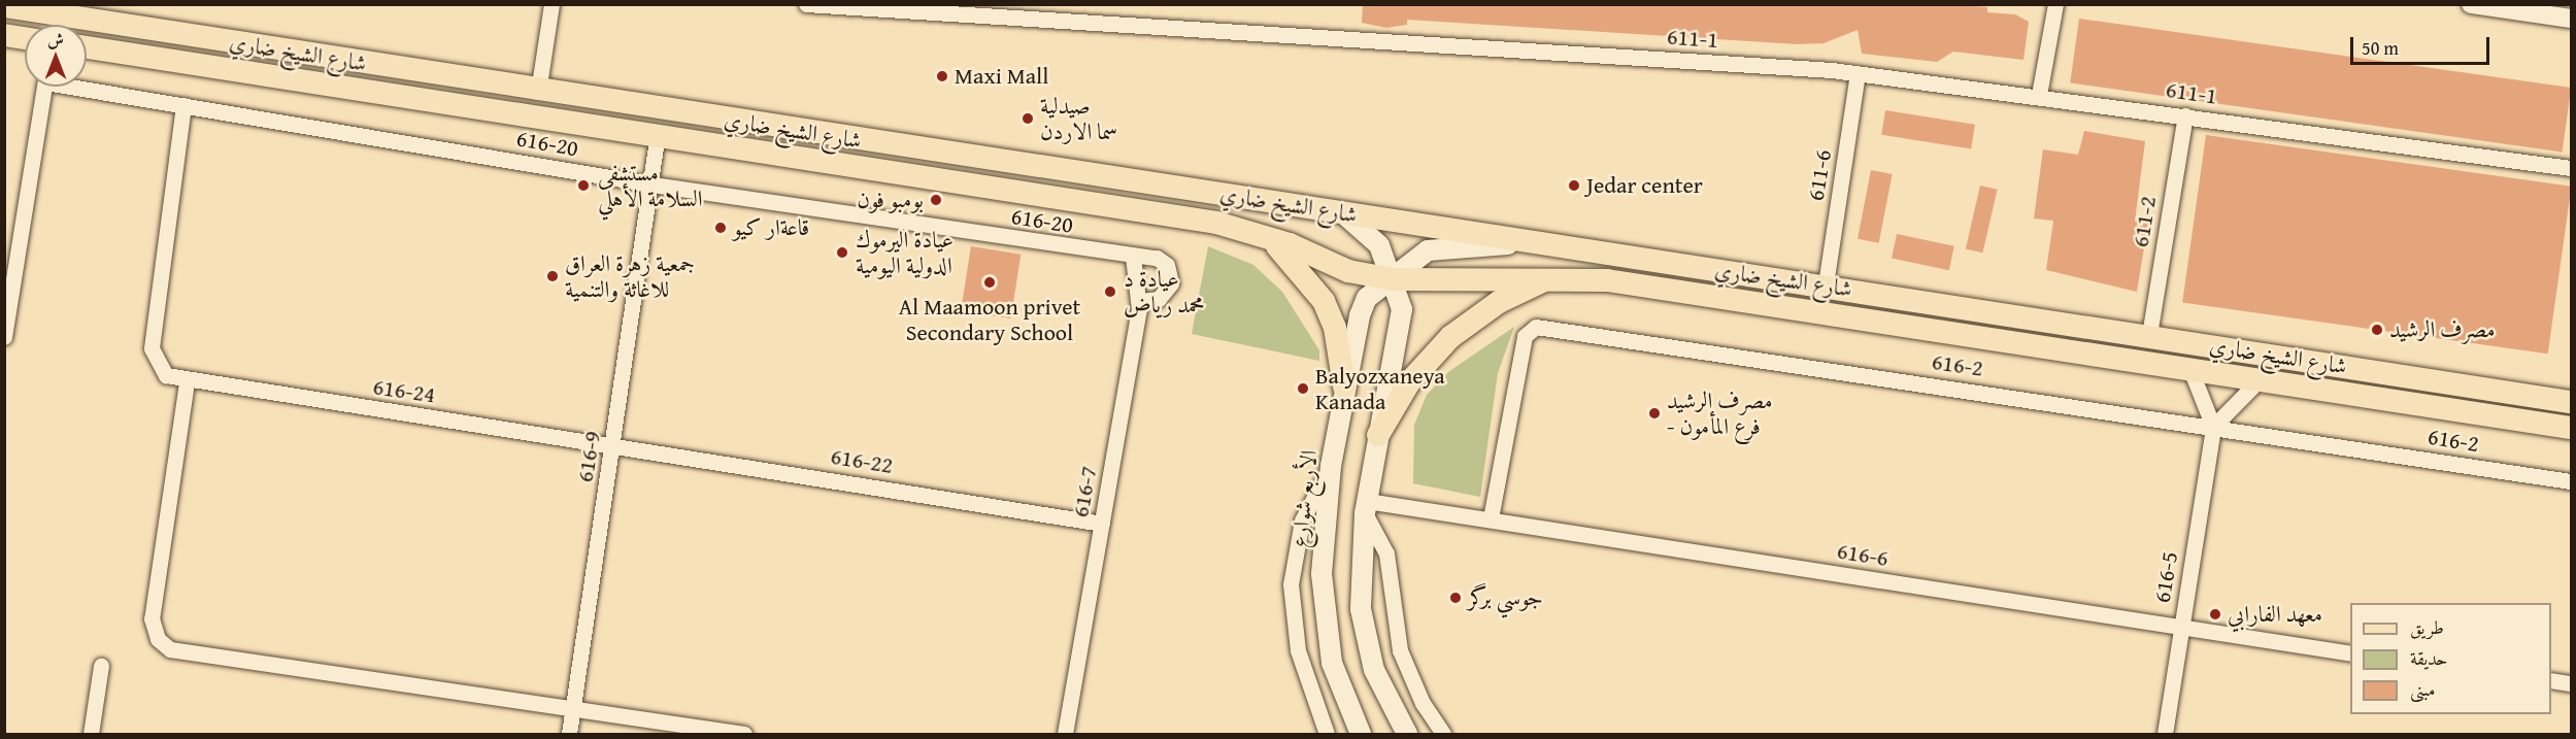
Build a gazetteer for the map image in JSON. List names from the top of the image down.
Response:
{
  "streets": {
    "main road": ["شارع الشيخ ضاري", "الأربع شوارع"],
    "street": [
      "611-1",
      "616-20",
      "611-6",
      "611-2",
      "616-2",
      "616-24",
      "616-9",
      "616-22",
      "616-7",
      "616-6",
      "616-5"
    ]
  },
  "crossings": [
    ["611-1", "611-6"],
    ["611-1", "611-2"],
    ["شارع الشيخ ضاري", "611-6"],
    ["شارع الشيخ ضاري", "611-2"],
    ["شارع الشيخ ضاري", "616-9"],
    ["شارع الشيخ ضاري", "الأربع شوارع"],
    ["616-20", "616-9"],
    ["616-20", "616-7"],
    ["616-2", "616-6"],
    ["616-2", "616-5"],
    ["616-24", "616-9"],
    ["616-24", "616-22"],
    ["616-9", "616-22"],
    ["616-22", "616-7"],
    ["616-6", "616-5"]
  ],
  "places": [
    "Maxi Mall",
    "صيدلية سما الاردن",
    "مستشفى السلامة الأهلي",
    "Jedar center",
    "بومبو فون",
    "قاعةار كيو",
    "عيادة اليرموك الدولية اليومية",
    "جمعية زهرة العراق للاغاثة والتنمية",
    "Al Maamoon privet Secondary School",
    "عيادة د محمد رياض",
    "مصرف الرشيد",
    "Balyozxaneya Kanada",
    "مصرف الرشيد - فرع المأمون",
    "جوسي برگر",
    "معهد الفارابي"
  ],
  "legend": ["طريق", "حديقة", "مبنى"],
  "scale_bar": "50 m",
  "north": "top"
}
